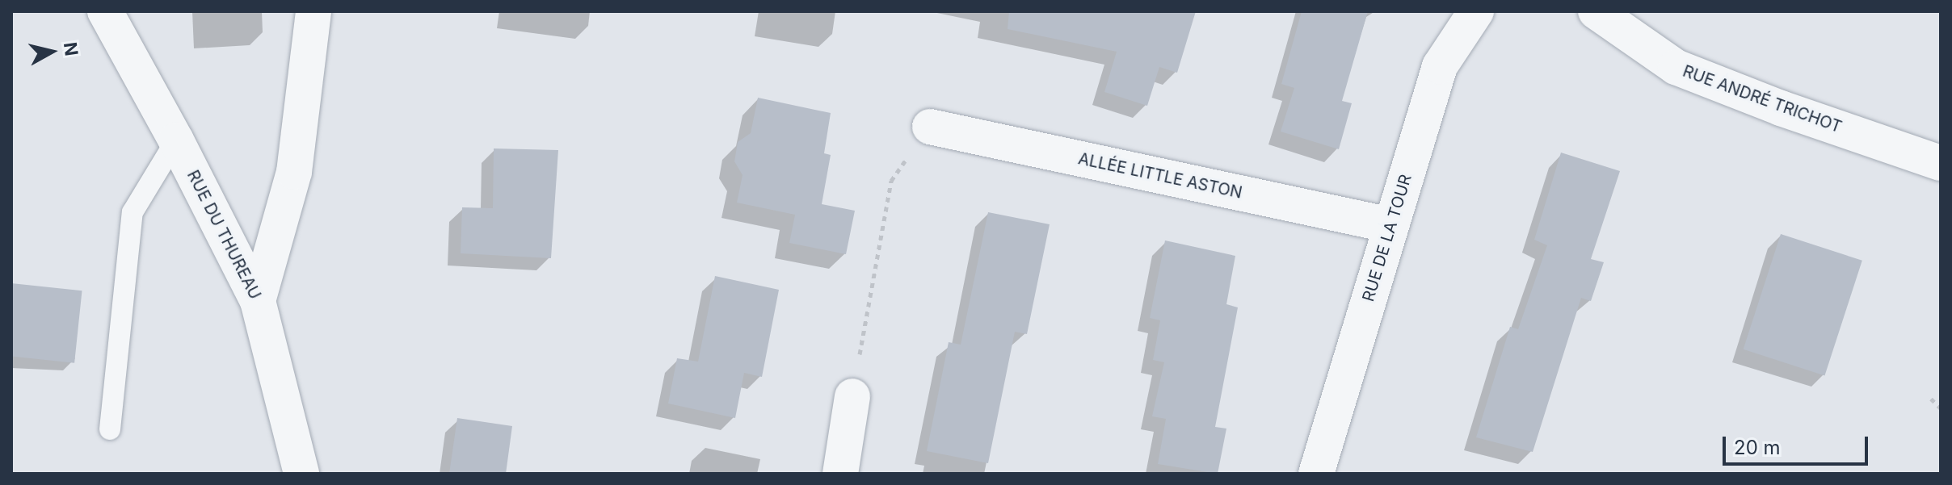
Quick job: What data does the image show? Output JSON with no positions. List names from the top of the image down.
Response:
{
  "streets": {
    "street": [
      "RUE ANDRÉ TRICHOT",
      "ALLÉE LITTLE ASTON",
      "RUE DU THUREAU",
      "RUE DE LA TOUR"
    ]
  },
  "crossings": [
    ["ALLÉE LITTLE ASTON", "RUE DE LA TOUR"]
  ],
  "scale_bar": "20 m",
  "north": "right"
}
